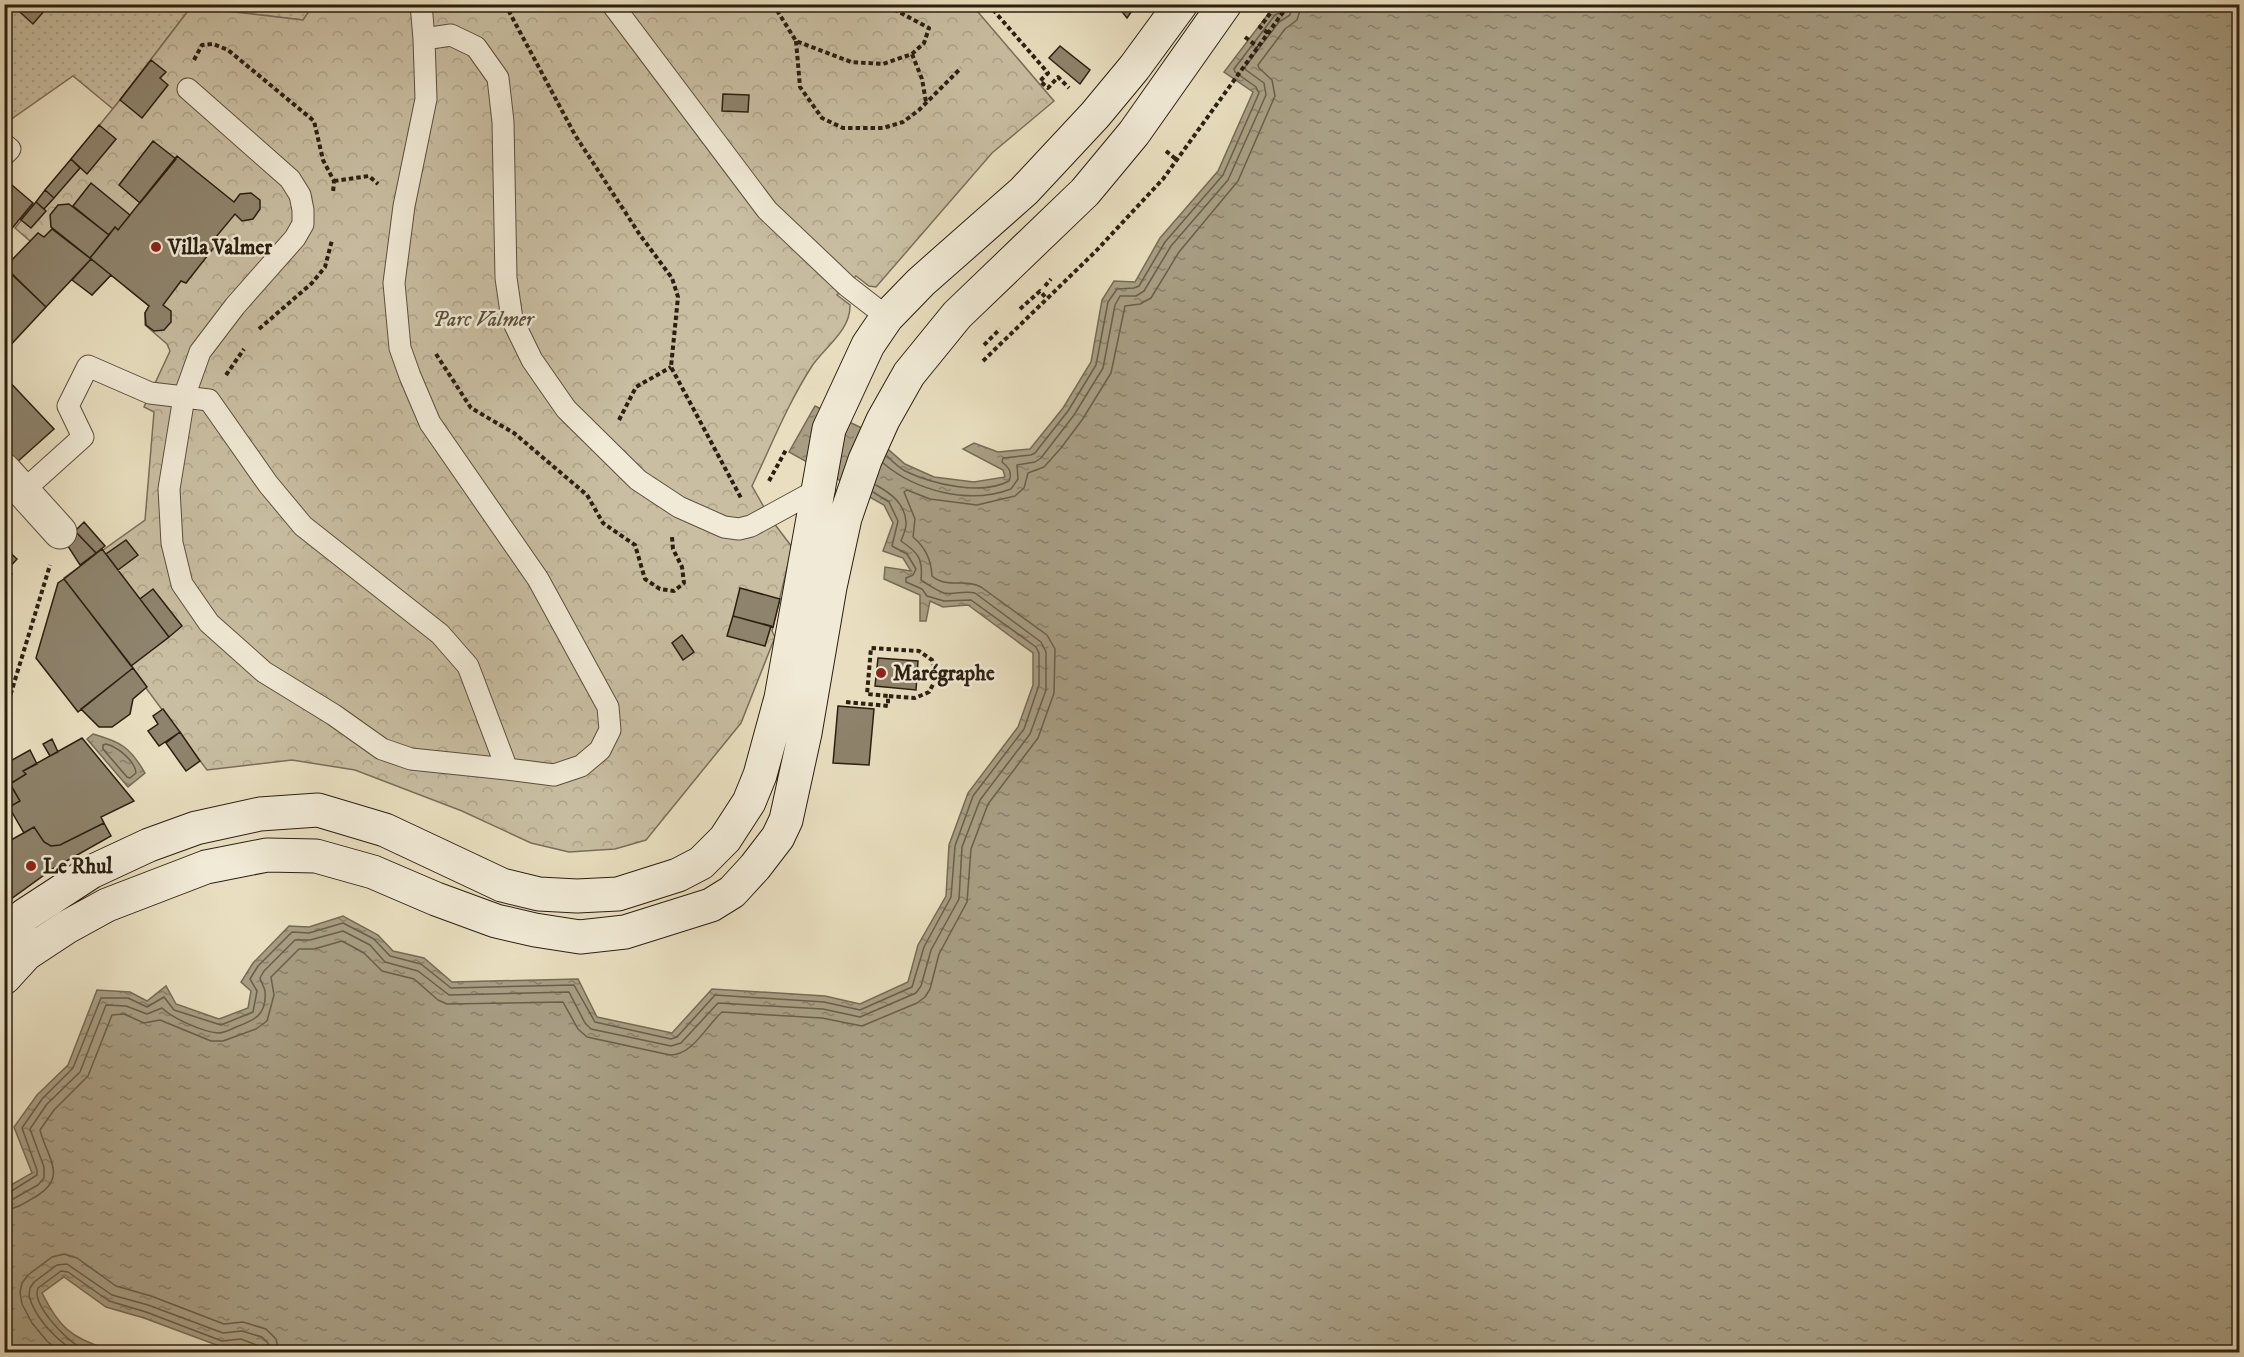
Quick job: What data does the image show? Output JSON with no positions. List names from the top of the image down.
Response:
{
  "parks": ["Parc Valmer"],
  "places": ["Villa Valmer", "Marégraphe", "Le Rhul"]
}
